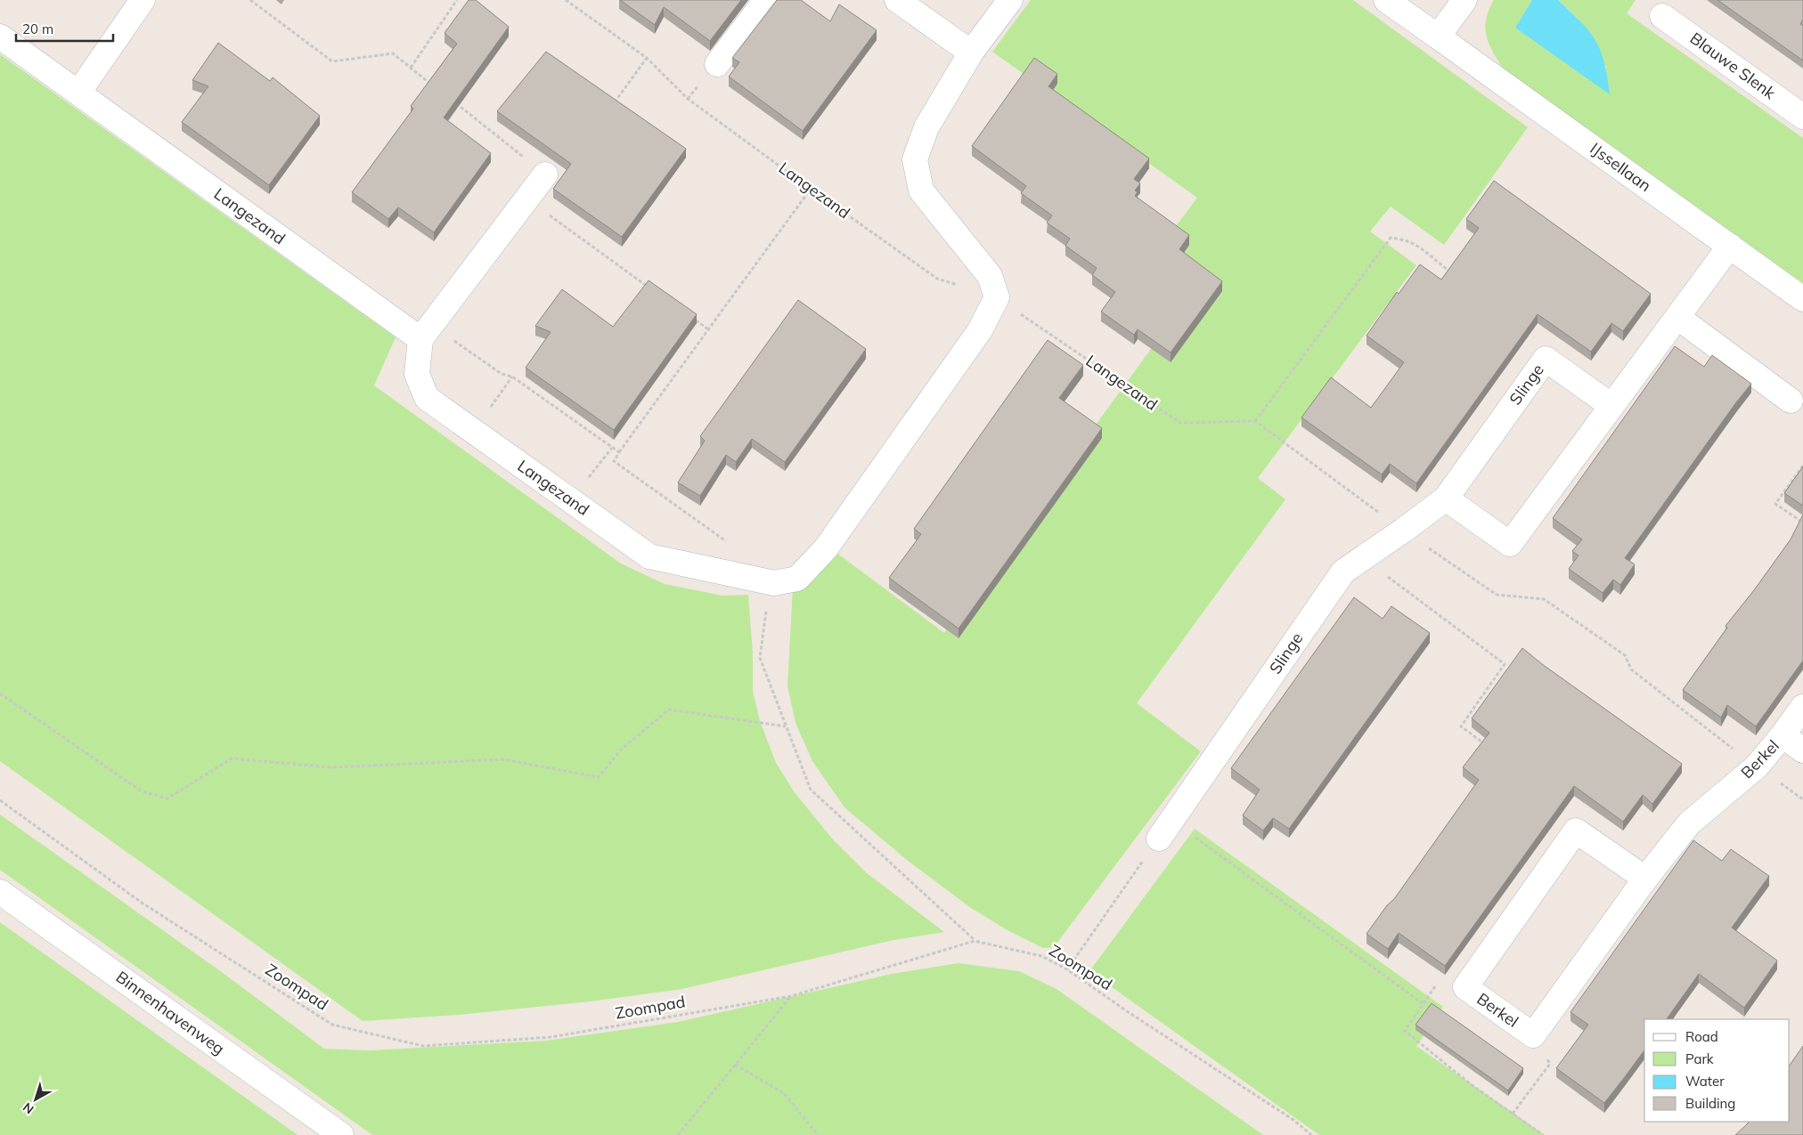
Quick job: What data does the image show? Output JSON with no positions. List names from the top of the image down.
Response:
{
  "streets": {
    "street": [
      "Blauwe Slenk",
      "IJssellaan",
      "Langezand",
      "Slinge",
      "Berkel",
      "Binnenhavenweg"
    ],
    "path": ["Zoompad"]
  },
  "legend": [
    "Road",
    "Park",
    "Water",
    "Building"
  ],
  "scale_bar": "20 m",
  "north": "bottom left"
}
